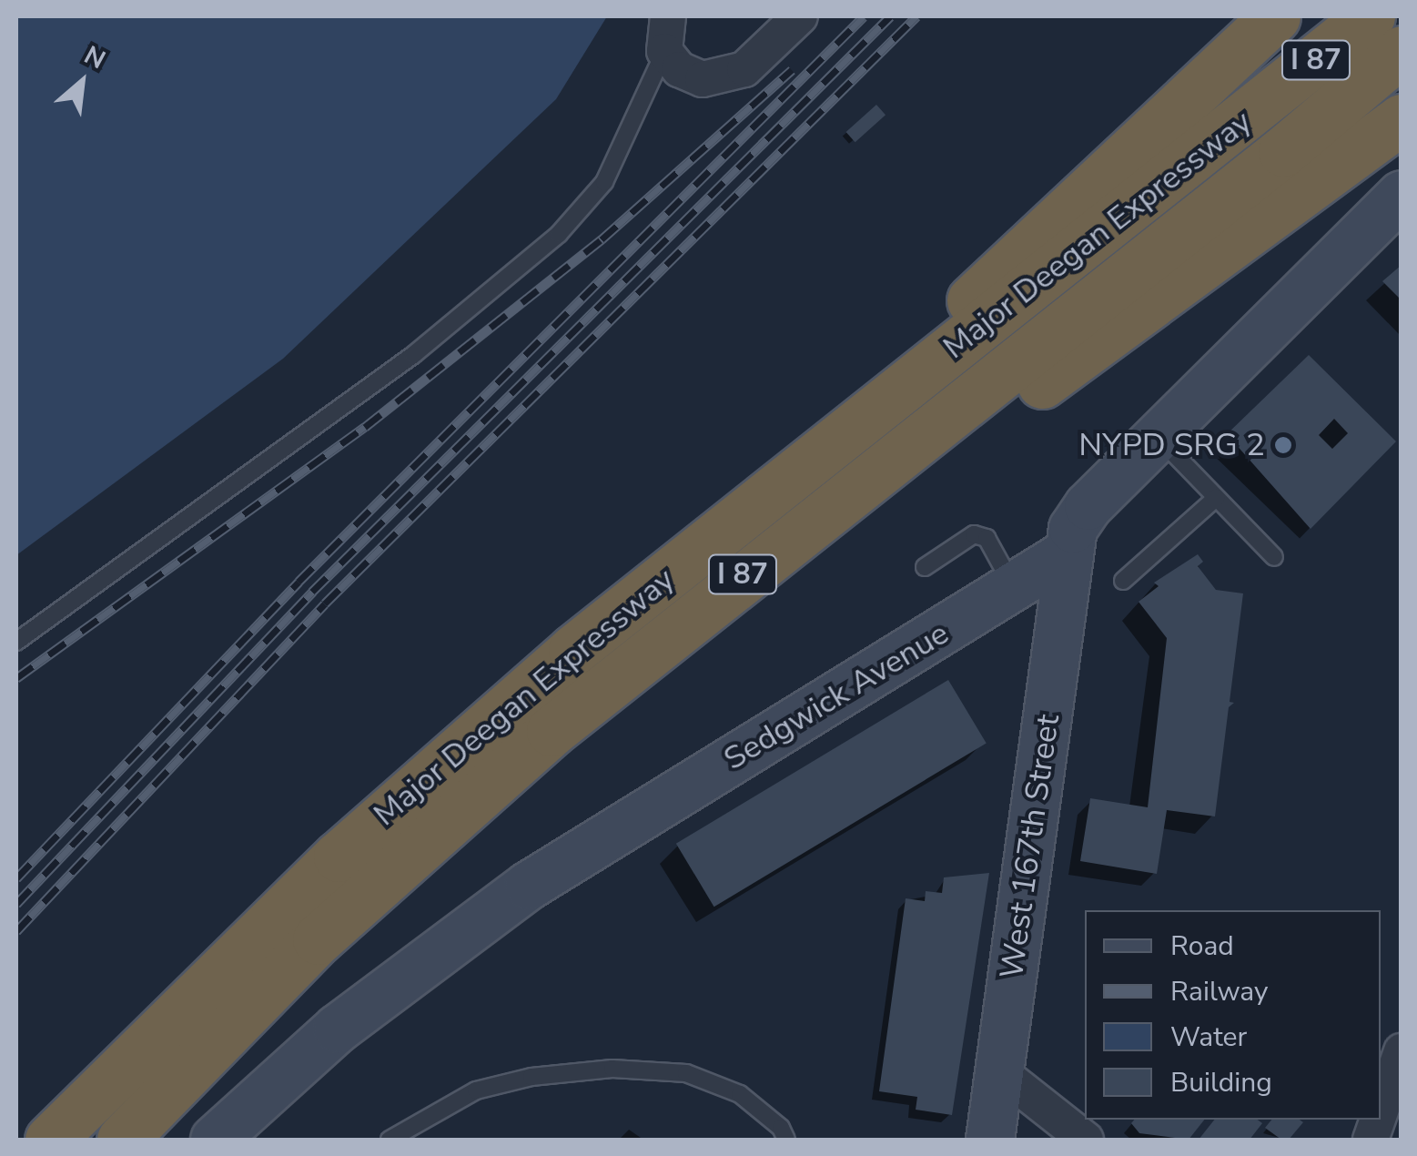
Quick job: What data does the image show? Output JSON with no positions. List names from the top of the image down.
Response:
{
  "streets": {
    "highway": ["I 87", "Major Deegan Expressway"],
    "main road": ["Sedgwick Avenue", "West 167th Street"]
  },
  "crossings": [
    ["Sedgwick Avenue", "West 167th Street"]
  ],
  "places": ["NYPD SRG 2"],
  "legend": [
    "Road",
    "Railway",
    "Water",
    "Building"
  ],
  "north": "top right"
}
